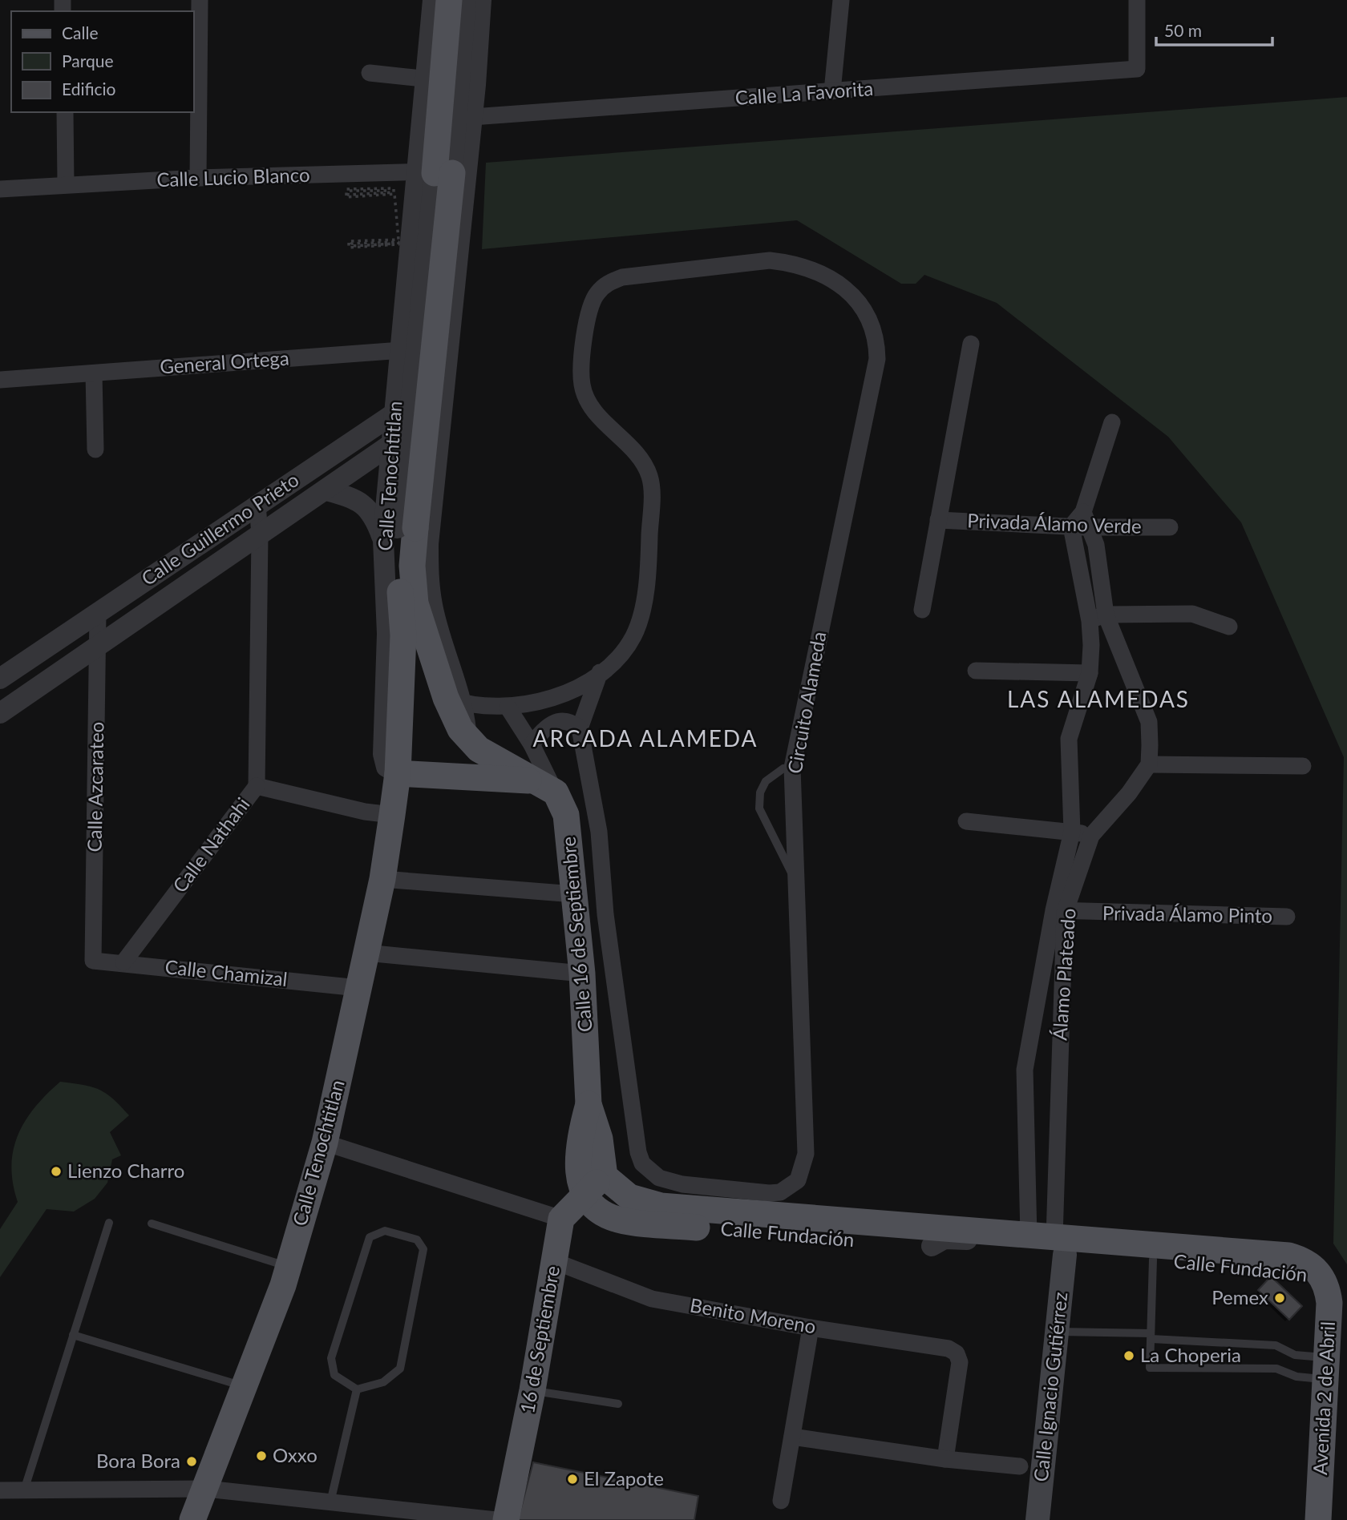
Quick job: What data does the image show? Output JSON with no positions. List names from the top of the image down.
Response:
{
  "streets": {
    "main road": [
      "Calle Tenochtitlan",
      "Calle 16 de Septiembre",
      "Calle Fundación",
      "16 de Septiembre",
      "Calle Ignacio Gutiérrez",
      "Avenida 2 de Abril"
    ],
    "street": [
      "Calle La Favorita",
      "Calle Lucio Blanco",
      "General Ortega",
      "Privada Álamo Verde",
      "Calle Guillermo Prieto",
      "Circuito Alameda",
      "Calle Azcarateo",
      "Calle Nathahi",
      "Privada Álamo Pinto",
      "Calle Chamizal",
      "Álamo Plateado",
      "Benito Moreno"
    ]
  },
  "crossings": [
    ["Calle Lucio Blanco", "Calle Tenochtitlan"],
    ["General Ortega", "Calle Tenochtitlan"],
    ["Calle Tenochtitlan", "Calle Guillermo Prieto"],
    ["Calle Tenochtitlan", "Calle Nathahi"],
    ["Calle Tenochtitlan", "Calle Chamizal"],
    ["Calle Guillermo Prieto", "Calle Azcarateo"],
    ["Calle Azcarateo", "Calle Chamizal"],
    ["Calle Nathahi", "Calle Chamizal"],
    ["Privada Álamo Pinto", "Álamo Plateado"],
    ["Álamo Plateado", "Calle Fundación"],
    ["Álamo Plateado", "Calle Ignacio Gutiérrez"],
    ["Calle Fundación", "Calle Ignacio Gutiérrez"],
    ["Calle Fundación", "Avenida 2 de Abril"],
    ["Benito Moreno", "16 de Septiembre"]
  ],
  "districts": ["LAS ALAMEDAS", "ARCADA ALAMEDA"],
  "places": [
    "Lienzo Charro",
    "Pemex",
    "La Choperia",
    "Oxxo",
    "Bora Bora",
    "El Zapote"
  ],
  "legend": ["Calle", "Parque", "Edificio"],
  "scale_bar": "50 m"
}
